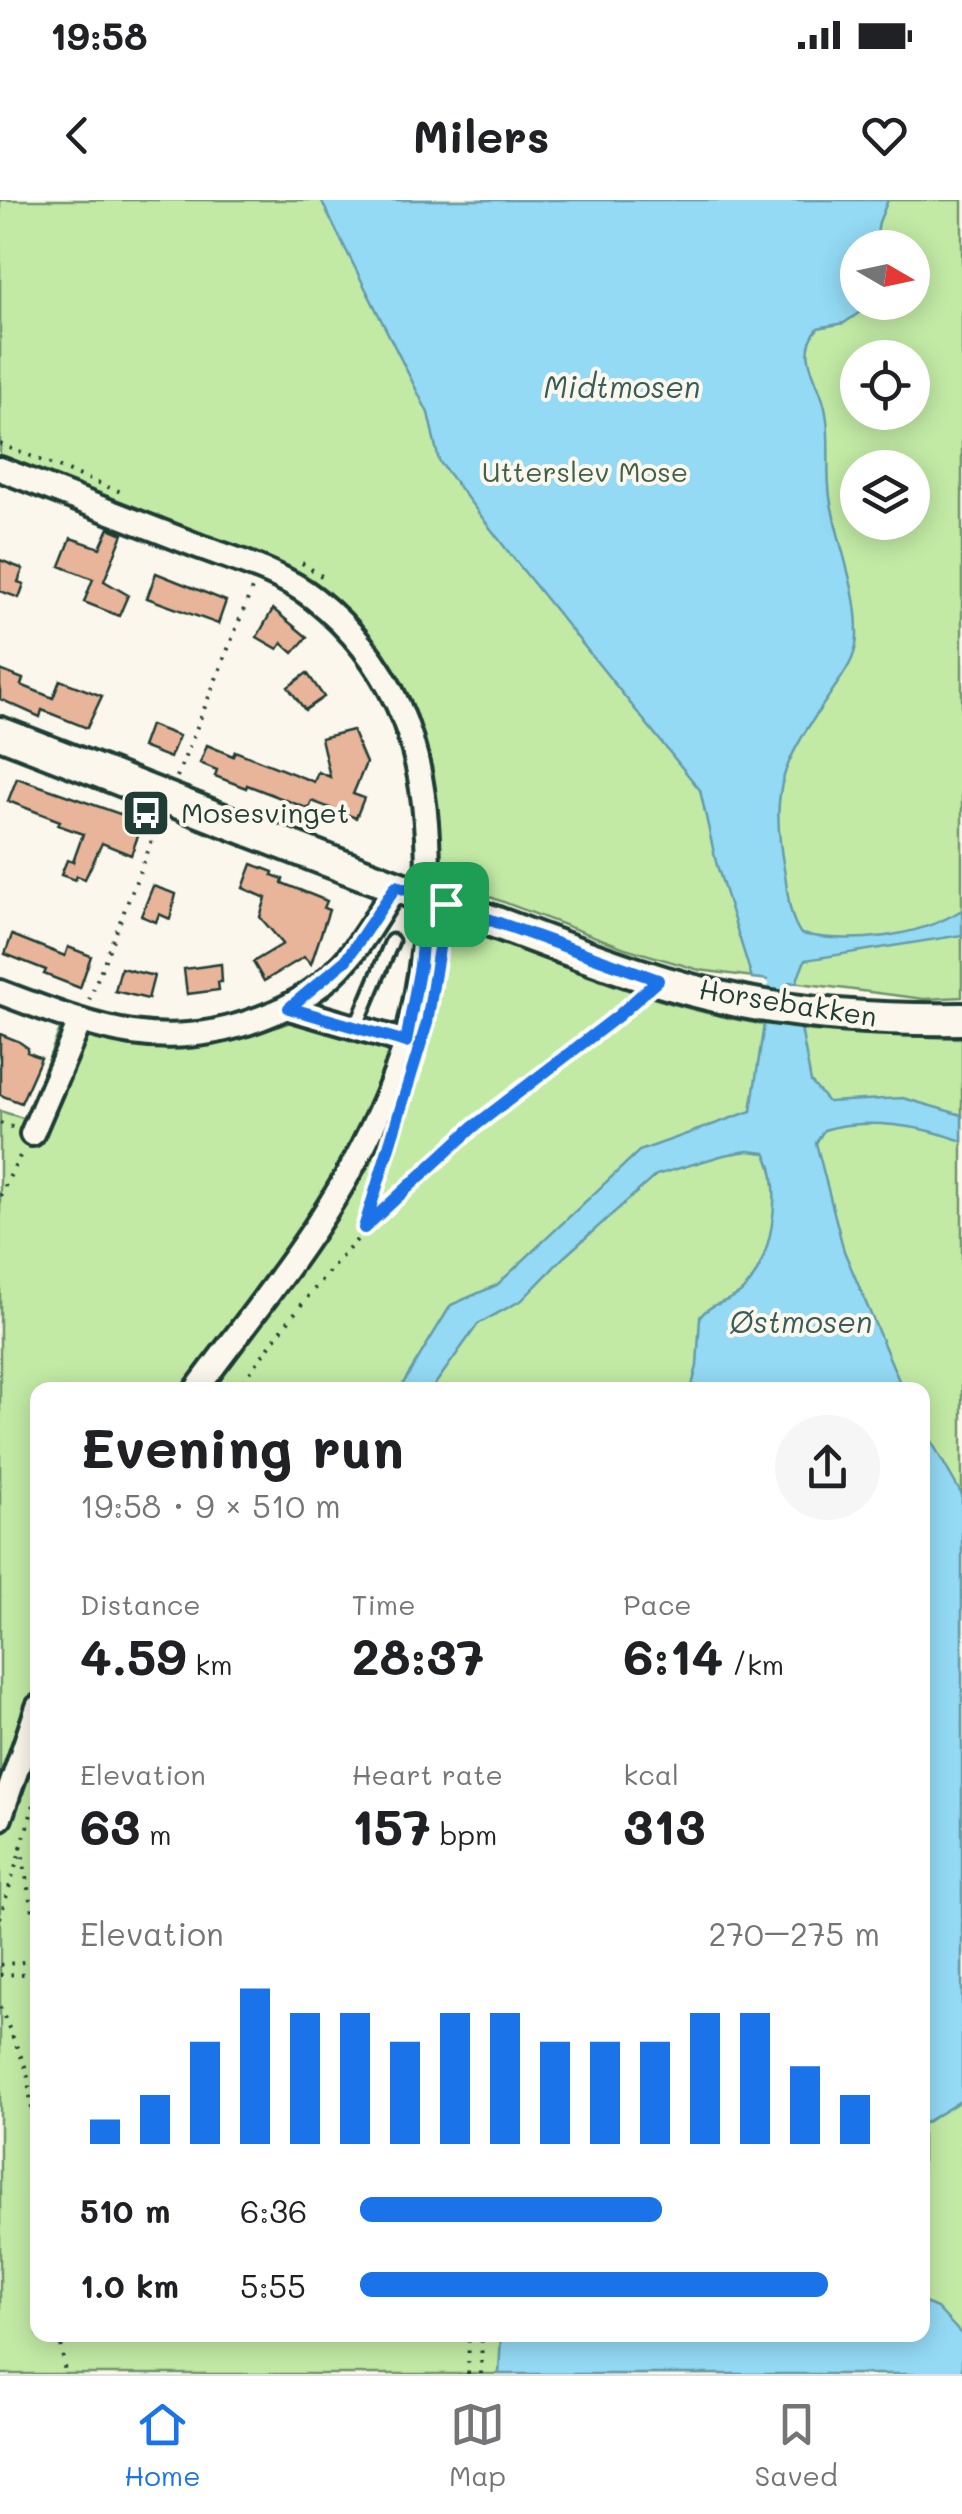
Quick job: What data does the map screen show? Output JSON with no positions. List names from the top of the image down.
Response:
{
  "streets": {
    "street": ["Horsebakken"]
  },
  "water": ["Midtmosen", "Østmosen"],
  "parks": ["Utterslev Mose"],
  "places": {
    "bus stop": ["Mosesvinget"]
  },
  "north": "right",
  "page": {
    "status": "19:58",
    "header": "Milers",
    "heading": ["Evening run", "19:58 · 9 × 510 m"],
    "stats": [
      ["Distance", "4.59 km"],
      ["Time", "28:37"],
      ["Pace", "6:14 /km"],
      ["Elevation", "63 m"],
      ["Heart rate", "157 bpm"],
      ["kcal", "313"]
    ],
    "chart": ["Elevation", "270–275 m"],
    "list": [
      {
        "name": "510 m",
        "note": "6:36"
      },
      {
        "name": "1.0 km",
        "note": "5:55"
      }
    ],
    "tabs": ["Home", "Map", "Saved"]
  }
}
